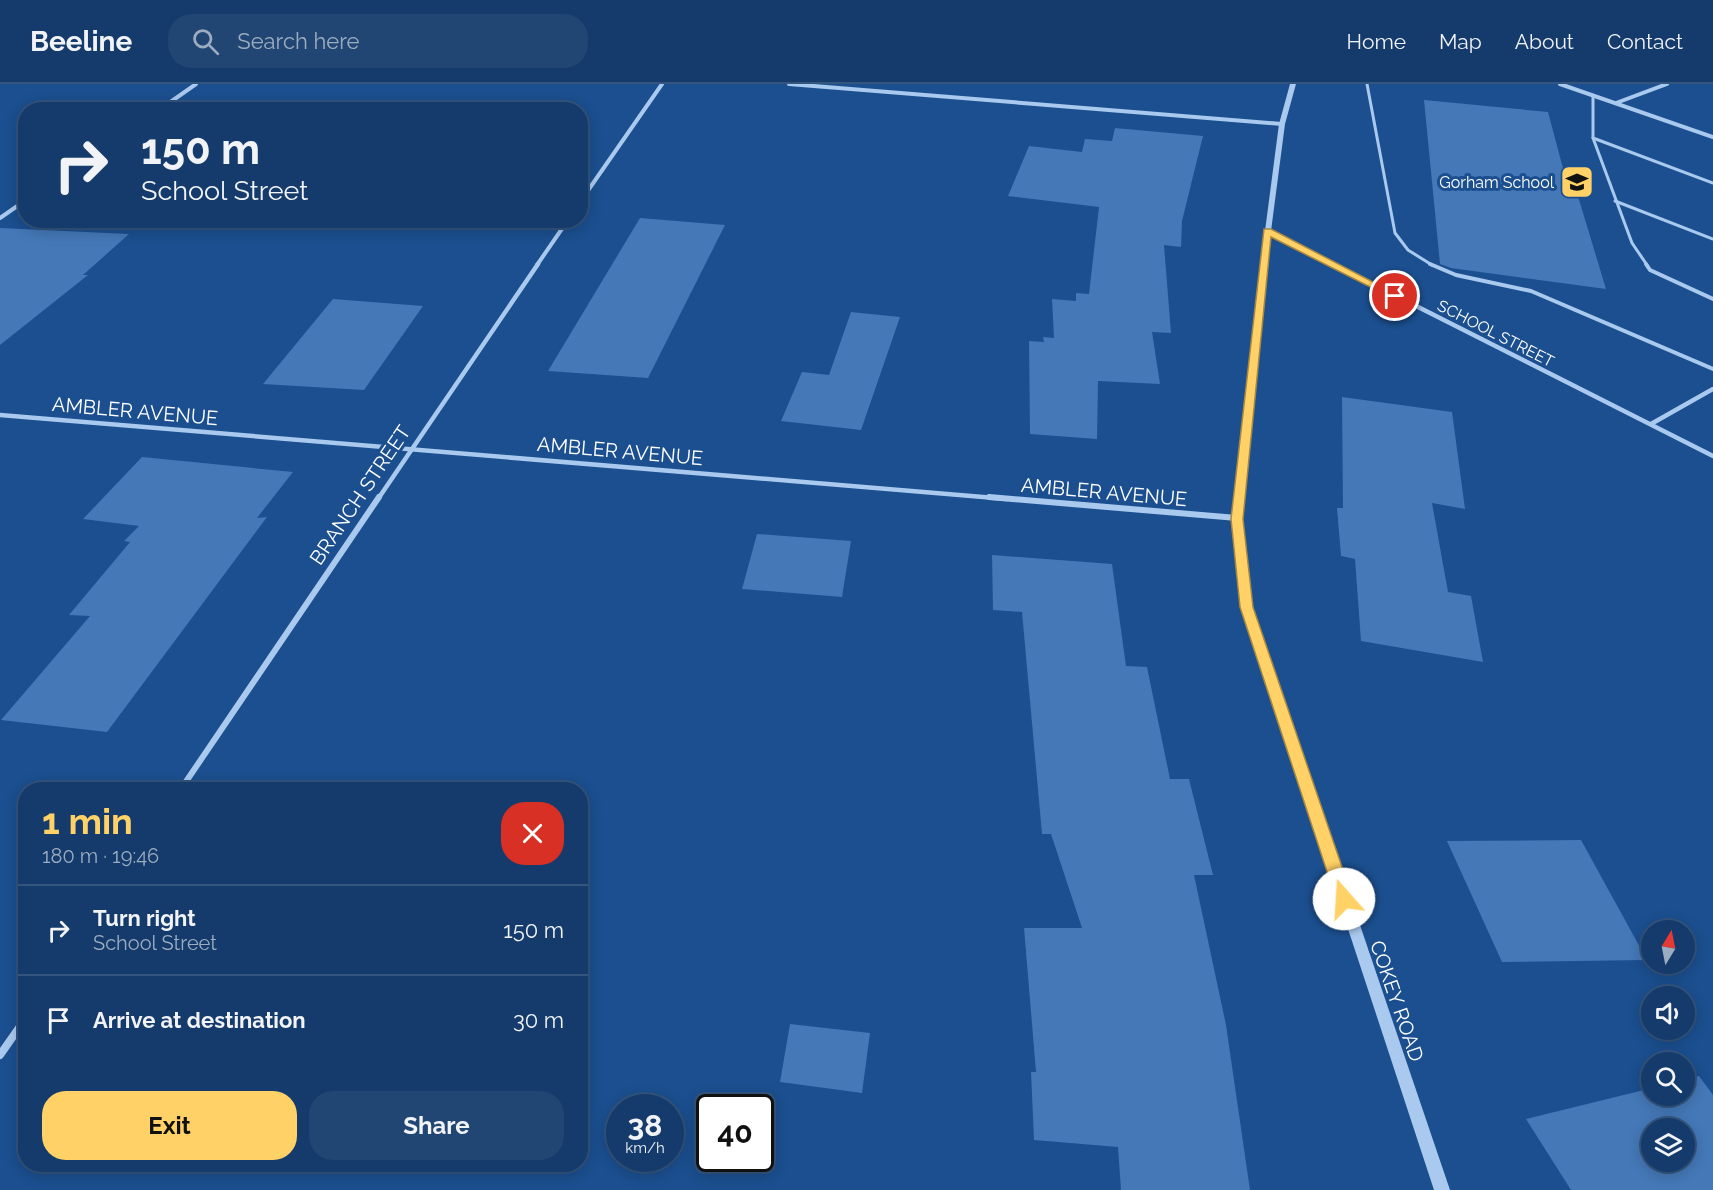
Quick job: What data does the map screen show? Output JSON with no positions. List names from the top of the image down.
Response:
{
  "streets": {
    "street": [
      "SCHOOL STREET",
      "AMBLER AVENUE",
      "BRANCH STREET",
      "COKEY ROAD"
    ]
  },
  "crossings": [
    ["SCHOOL STREET", "COKEY ROAD"],
    ["AMBLER AVENUE", "BRANCH STREET"],
    ["AMBLER AVENUE", "COKEY ROAD"]
  ],
  "places": {
    "school or university": ["Gorham School"]
  },
  "north": "top",
  "page": {
    "header": "Beeline",
    "search": "Search here",
    "nav": [
      "Home",
      "Map",
      "About",
      "Contact"
    ],
    "turn": ["150 m", "School Street"],
    "heading": ["1 min", "180 m · 19:46"],
    "list": [
      {
        "name": "Turn right",
        "note": "School Street",
        "value": "150 m"
      },
      {
        "name": "Arrive at destination",
        "value": "30 m"
      }
    ],
    "buttons": ["Exit", "Share"],
    "speed": "38 km/h",
    "limit": "40"
  }
}
